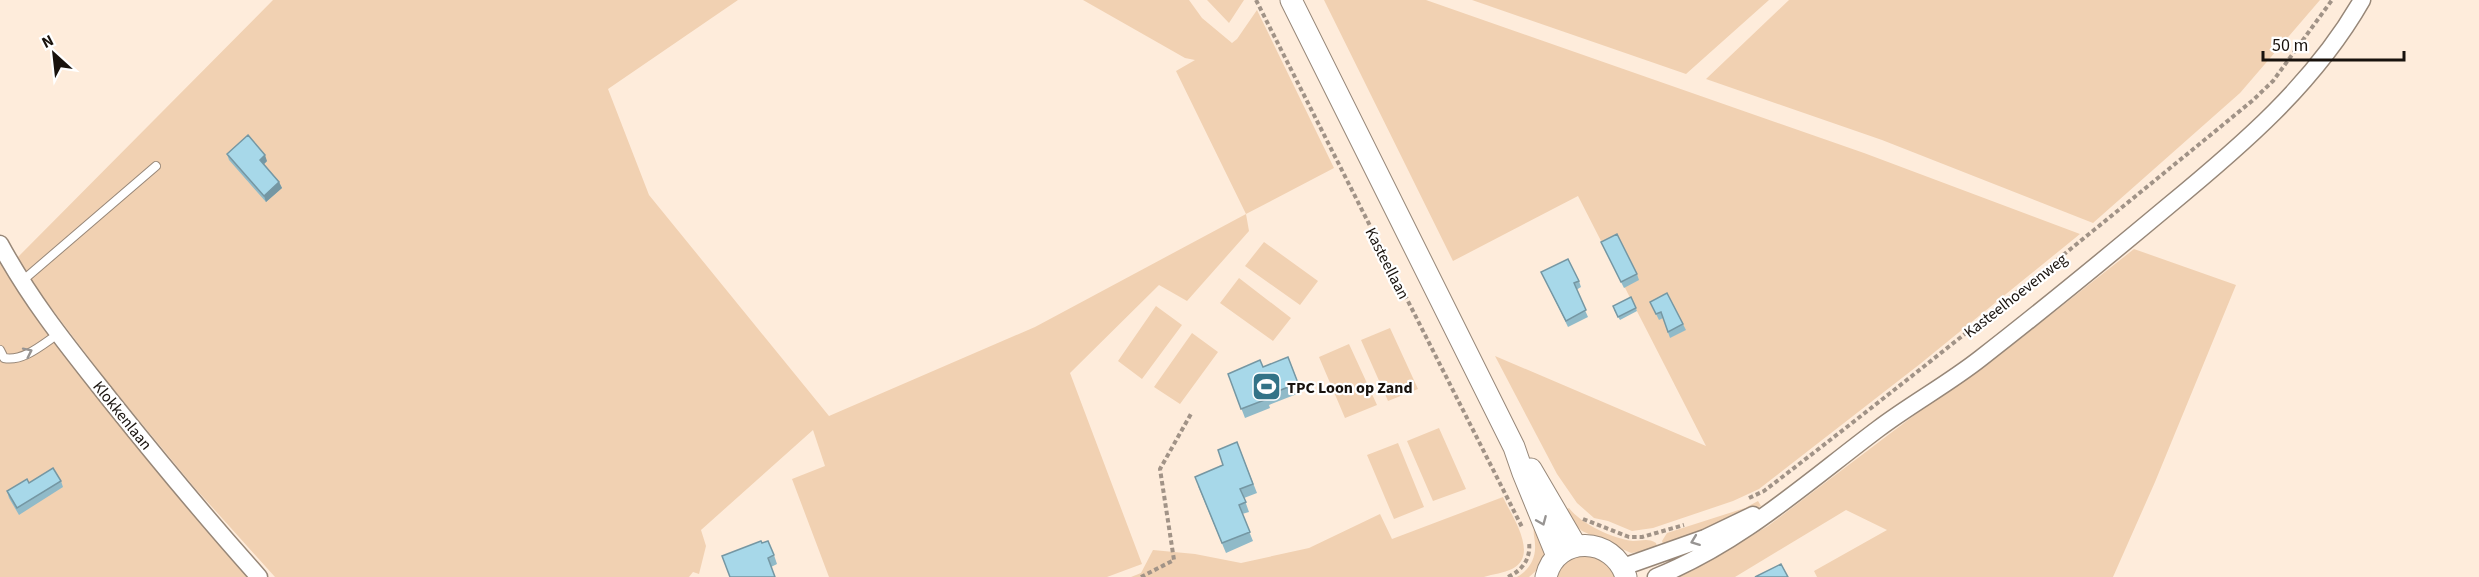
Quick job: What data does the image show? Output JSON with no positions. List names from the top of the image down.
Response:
{
  "streets": {
    "street": ["Kasteellaan", "Kasteelhoevenweg", "Klokkenlaan"]
  },
  "places": {
    "sports": ["TPC Loon op Zand"]
  },
  "scale_bar": "50 m",
  "north": "top left"
}
